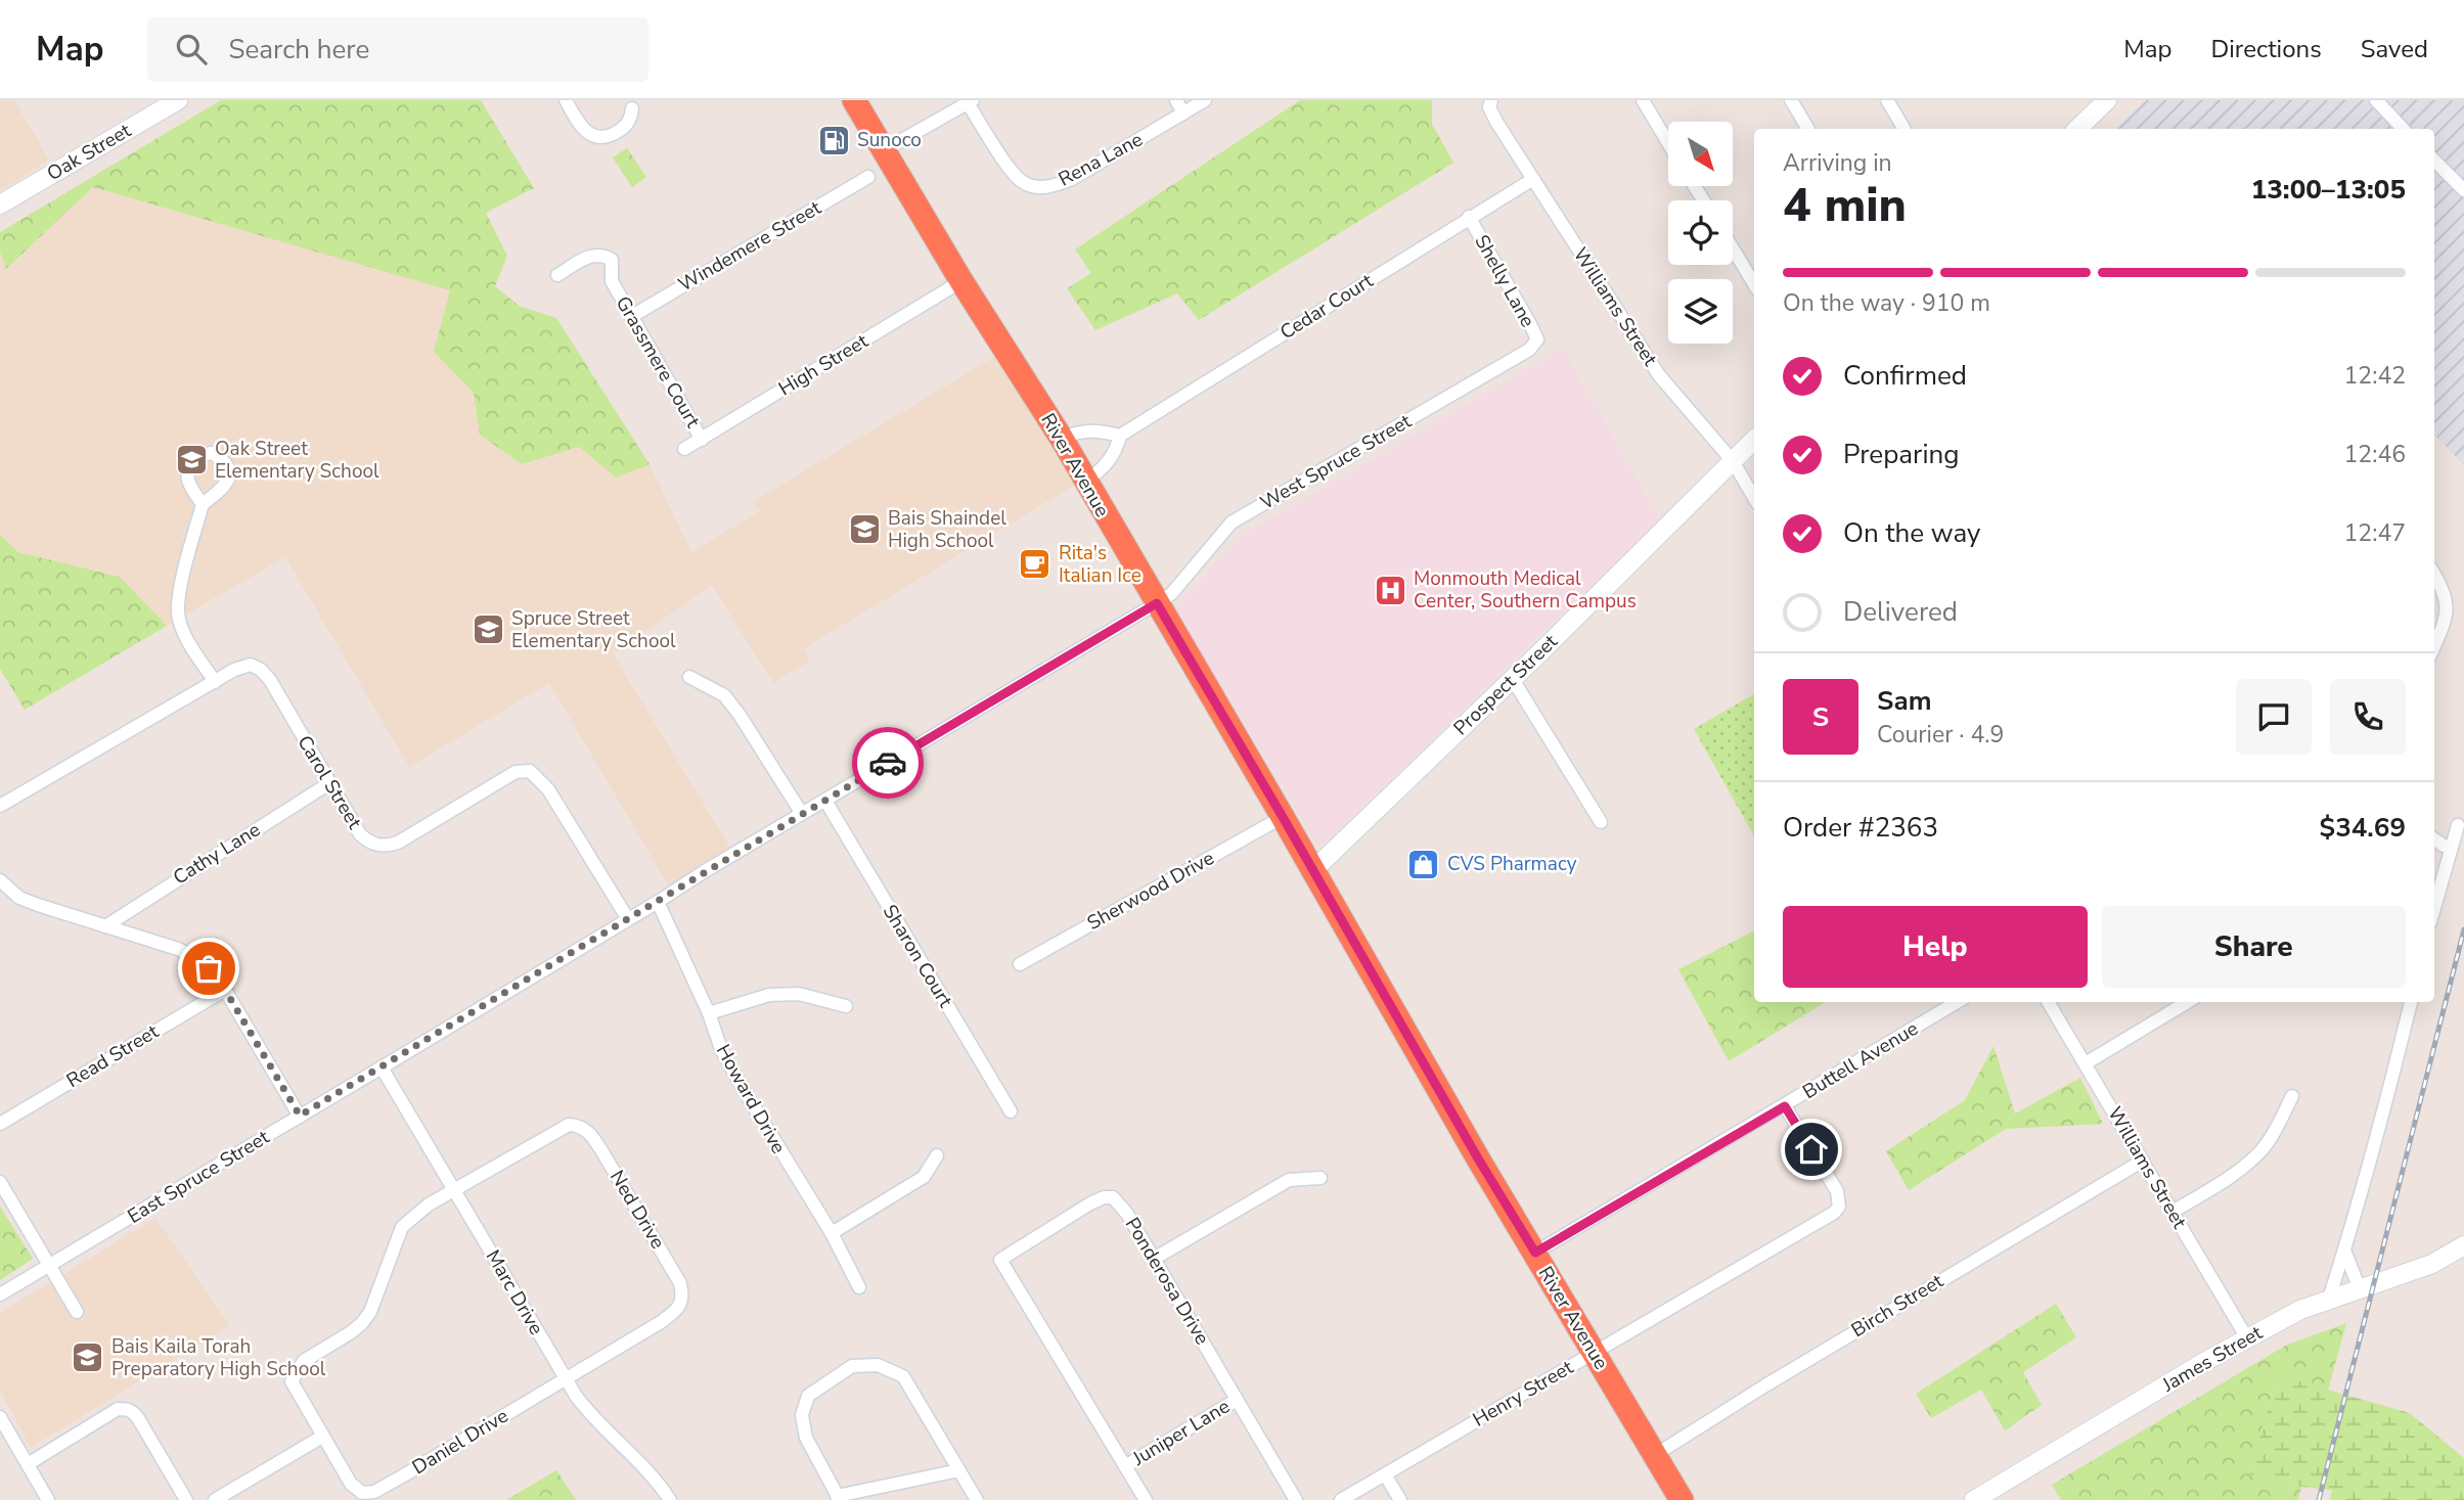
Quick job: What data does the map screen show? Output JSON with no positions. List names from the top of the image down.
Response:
{
  "streets": {
    "highway": ["River Avenue"],
    "street": [
      "Oak Street",
      "Rena Lane",
      "Windemere Street",
      "Shelly Lane",
      "Cedar Court",
      "Williams Street",
      "Grassmere Court",
      "High Street",
      "West Spruce Street",
      "Prospect Street",
      "Carol Street",
      "Cathy Lane",
      "Sherwood Drive",
      "Sharon Court",
      "Read Street",
      "Buttell Avenue",
      "Howard Drive",
      "East Spruce Street",
      "Ned Drive",
      "Ponderosa Drive",
      "Marc Drive",
      "Birch Street",
      "James Street",
      "Henry Street",
      "Juniper Lane",
      "Daniel Drive"
    ]
  },
  "crossings": [
    ["Windemere Street", "Grassmere Court"],
    ["Shelly Lane", "Cedar Court"],
    ["Shelly Lane", "West Spruce Street"],
    ["Cedar Court", "Williams Street"],
    ["Williams Street", "Prospect Street"],
    ["Williams Street", "Birch Street"],
    ["Williams Street", "James Street"],
    ["Grassmere Court", "High Street"],
    ["High Street", "River Avenue"],
    ["West Spruce Street", "River Avenue"],
    ["West Spruce Street", "East Spruce Street"],
    ["River Avenue", "Prospect Street"],
    ["River Avenue", "Sherwood Drive"],
    ["River Avenue", "Buttell Avenue"],
    ["River Avenue", "East Spruce Street"],
    ["River Avenue", "Birch Street"],
    ["River Avenue", "Henry Street"],
    ["Carol Street", "Cathy Lane"],
    ["Carol Street", "East Spruce Street"],
    ["Sharon Court", "East Spruce Street"],
    ["Buttell Avenue", "Henry Street"],
    ["Howard Drive", "East Spruce Street"],
    ["East Spruce Street", "Marc Drive"],
    ["Ned Drive", "Marc Drive"],
    ["Ned Drive", "Daniel Drive"],
    ["Ponderosa Drive", "Juniper Lane"],
    ["Marc Drive", "Daniel Drive"]
  ],
  "places": {
    "fuel station": ["Sunoco"],
    "school or university": [
      "Oak Street Elementary School",
      "Bais Shaindel High School",
      "Spruce Street Elementary School",
      "Bais Kaila Torah Preparatory High School"
    ],
    "cafe": ["Rita's Italian Ice"],
    "hospital": ["Monmouth Medical Center, Southern Campus"],
    "shop": ["CVS Pharmacy"]
  },
  "north": "bottom right",
  "page": {
    "header": "Map",
    "search": "Search here",
    "nav": ["Map", "Directions", "Saved"],
    "heading": ["4 min", "Arriving in", "13:00–13:05"],
    "panel": [
      "Sam",
      "Courier · 4.9",
      "Order #2363",
      "$34.69"
    ],
    "bar": "On the way · 910 m",
    "list": [
      ["Confirmed", "12:42"],
      ["Preparing", "12:46"],
      ["On the way", "12:47"],
      "Delivered"
    ],
    "round": "S",
    "buttons": ["Help", "Share"]
  }
}
